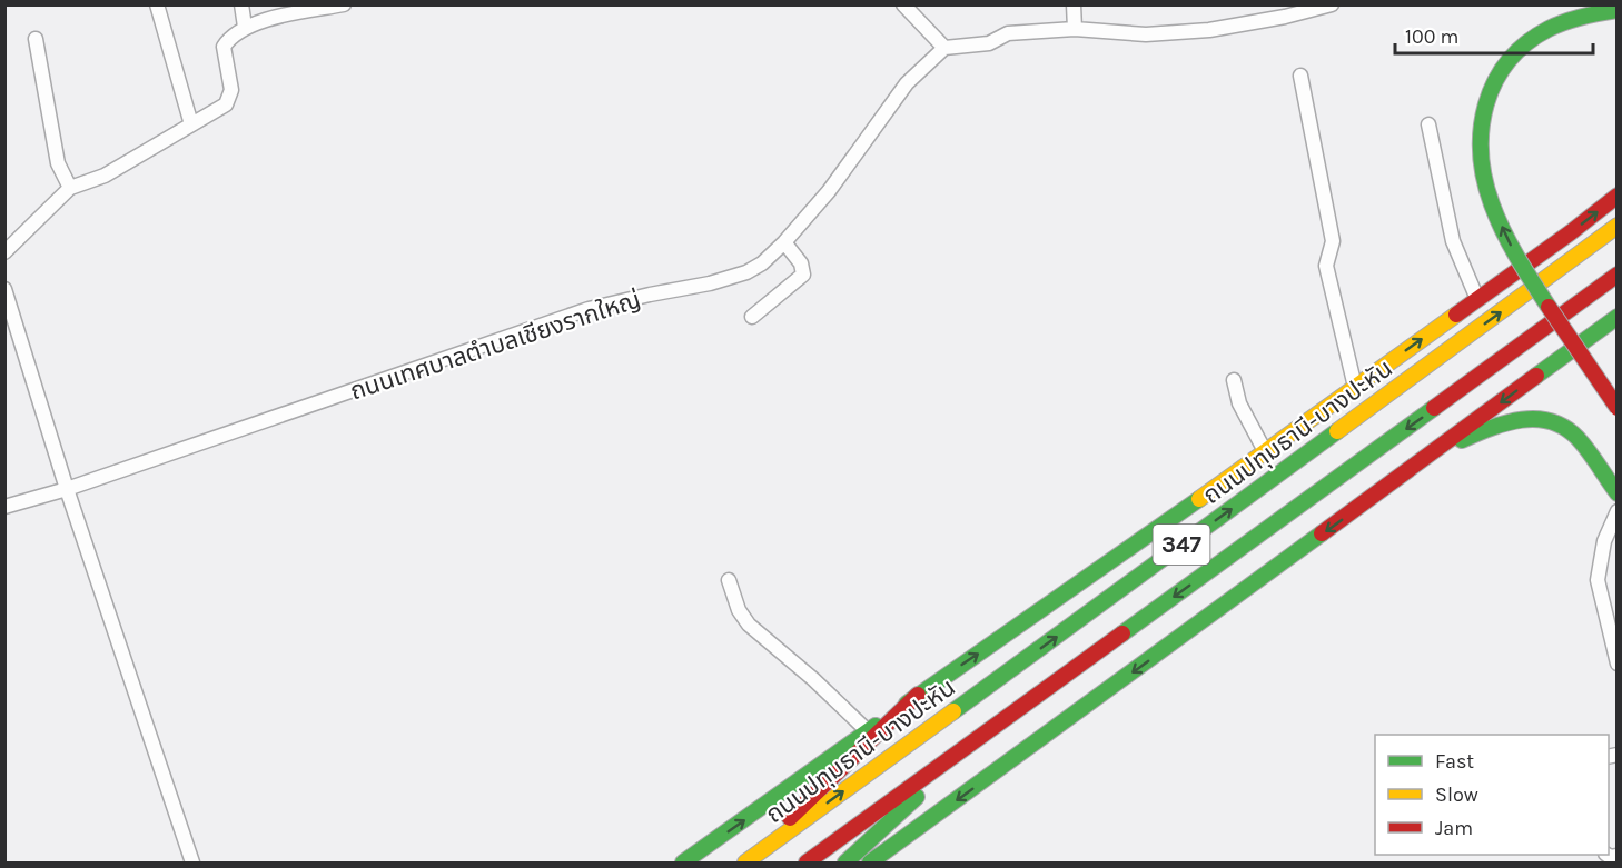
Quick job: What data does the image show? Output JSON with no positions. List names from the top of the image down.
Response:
{
  "streets": {
    "main road": ["ถนนปทุมธานี-บางปะหัน", "347"],
    "street": ["ถนนเทศบาลตำบลเชียงรากใหญ่"]
  },
  "legend": ["Fast", "Slow", "Jam"],
  "scale_bar": "100 m"
}
